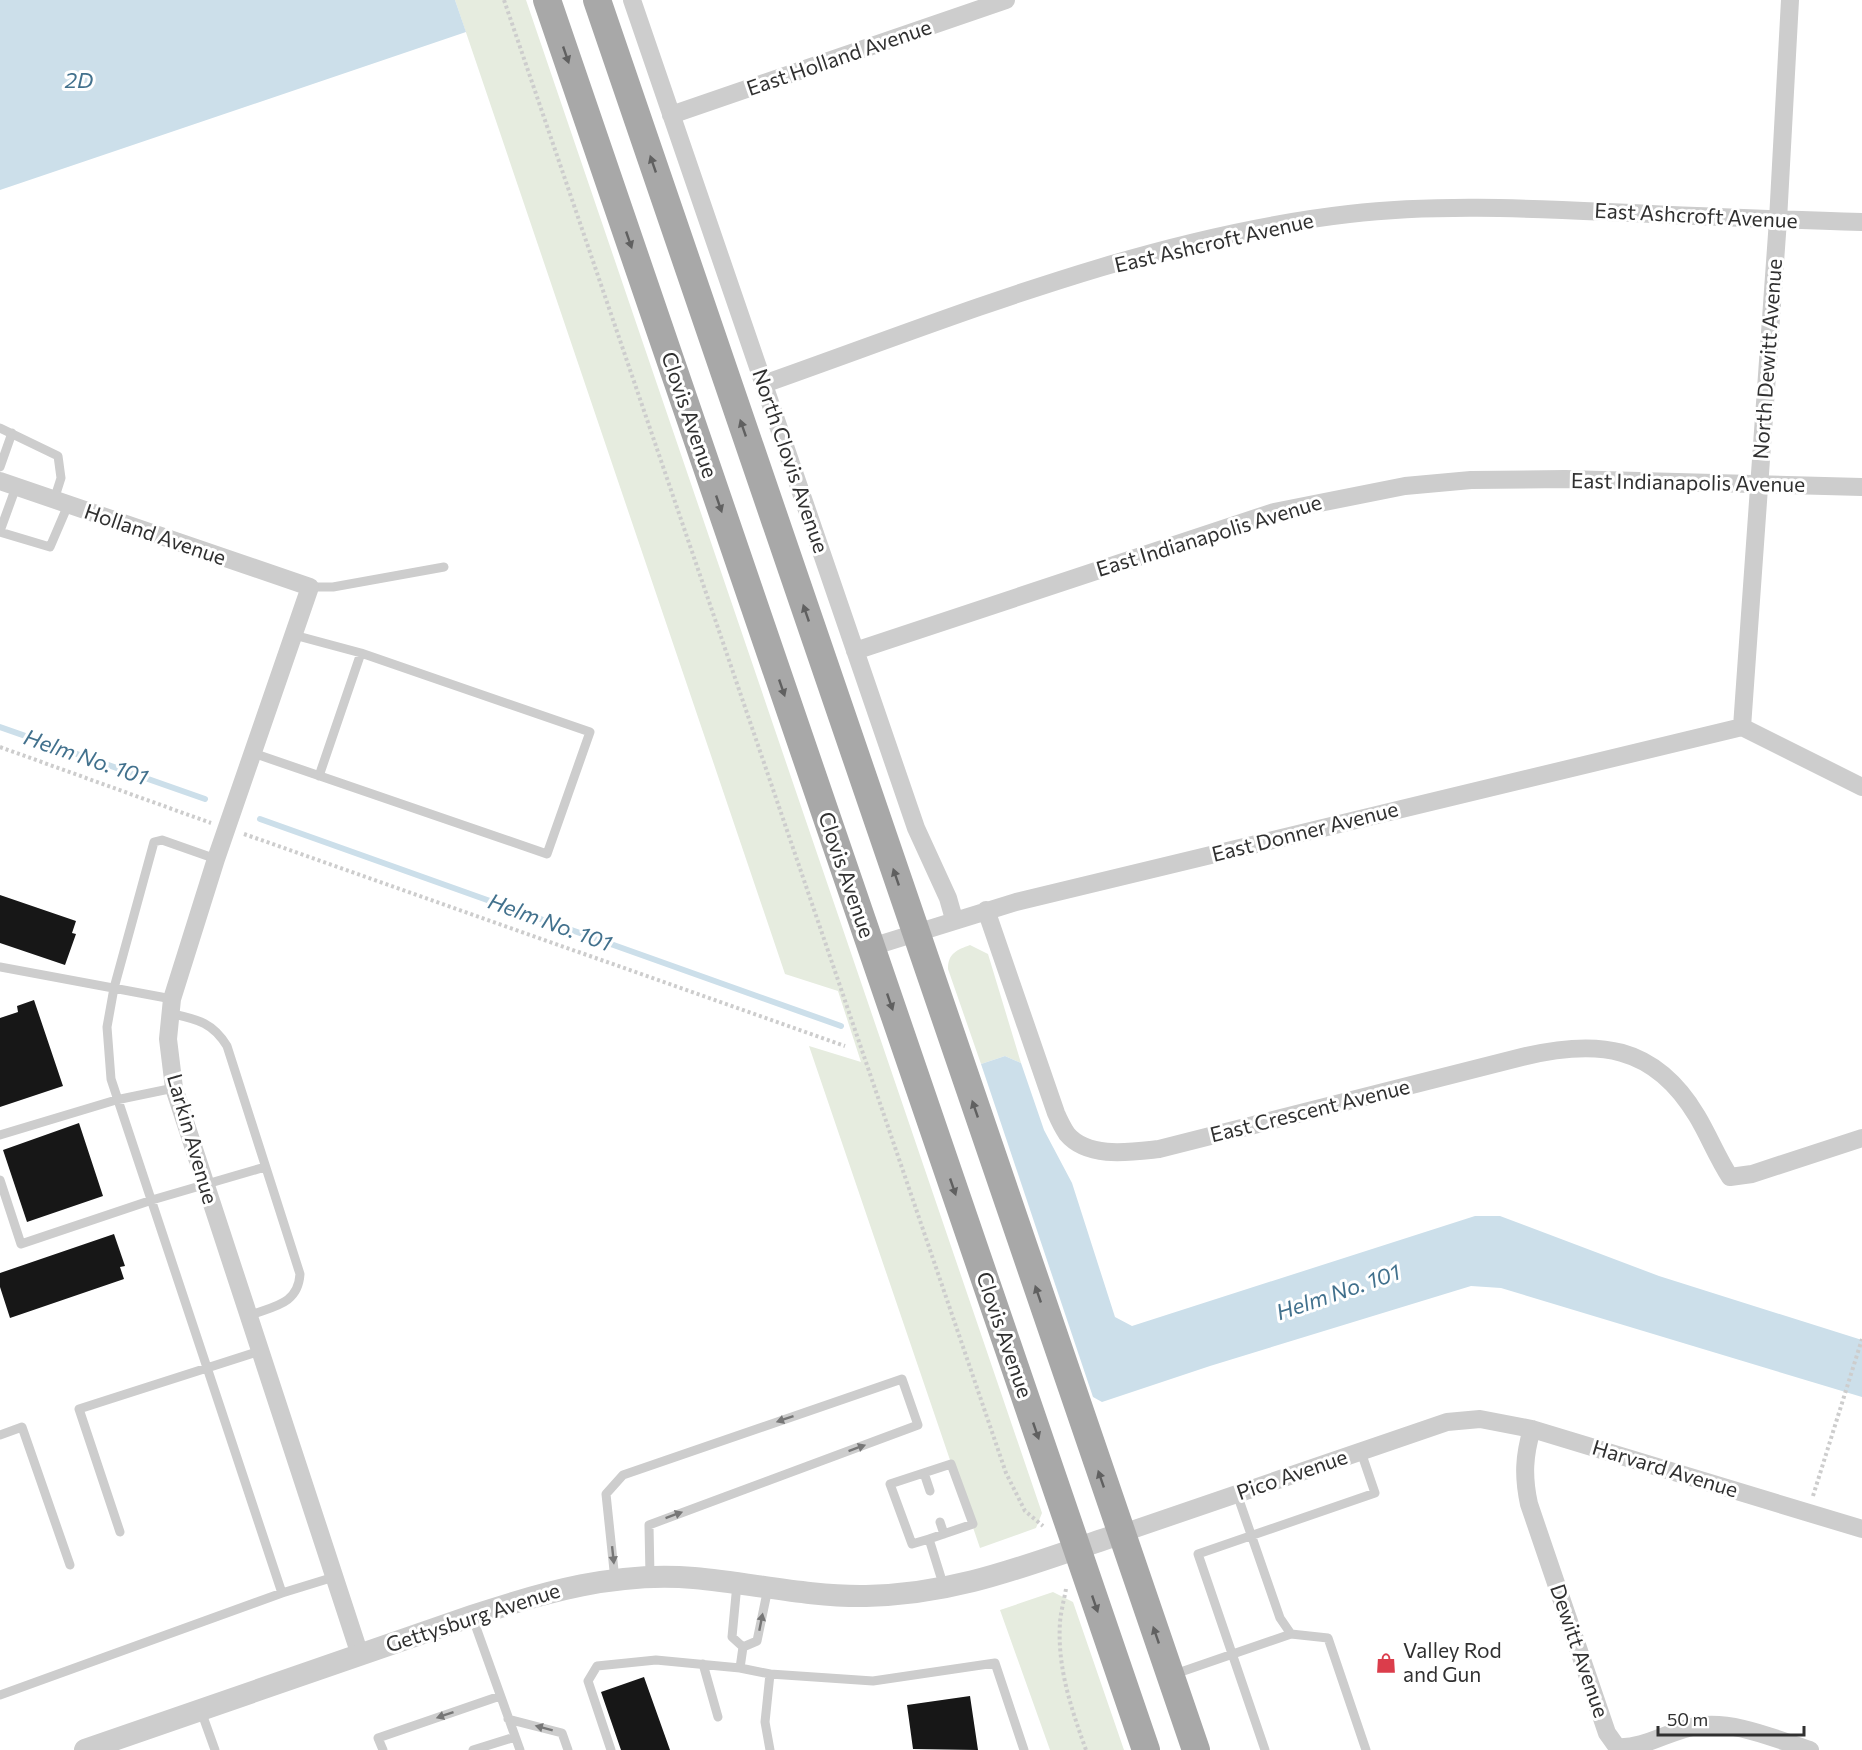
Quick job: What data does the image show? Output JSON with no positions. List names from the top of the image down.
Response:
{
  "streets": {
    "main road": ["Clovis Avenue"],
    "street": [
      "East Holland Avenue",
      "East Ashcroft Avenue",
      "North Dewitt Avenue",
      "North Clovis Avenue",
      "East Indianapolis Avenue",
      "Holland Avenue",
      "East Donner Avenue",
      "East Crescent Avenue",
      "Larkin Avenue",
      "Harvard Avenue",
      "Pico Avenue",
      "Gettysburg Avenue",
      "Dewitt Avenue"
    ]
  },
  "crossings": [
    ["East Holland Avenue", "North Clovis Avenue"],
    ["East Ashcroft Avenue", "North Dewitt Avenue"],
    ["East Ashcroft Avenue", "North Clovis Avenue"],
    ["North Dewitt Avenue", "East Indianapolis Avenue"],
    ["North Dewitt Avenue", "East Donner Avenue"],
    ["Clovis Avenue", "East Donner Avenue"],
    ["Clovis Avenue", "Gettysburg Avenue"],
    ["North Clovis Avenue", "East Indianapolis Avenue"],
    ["North Clovis Avenue", "East Donner Avenue"],
    ["Holland Avenue", "Larkin Avenue"],
    ["East Donner Avenue", "East Crescent Avenue"],
    ["Larkin Avenue", "Gettysburg Avenue"],
    ["Harvard Avenue", "Pico Avenue"],
    ["Harvard Avenue", "Dewitt Avenue"],
    ["Pico Avenue", "Gettysburg Avenue"]
  ],
  "water": ["2D", "Helm No. 101"],
  "places": {
    "shop": ["Valley Rod and Gun"]
  },
  "scale_bar": "50 m"
}
